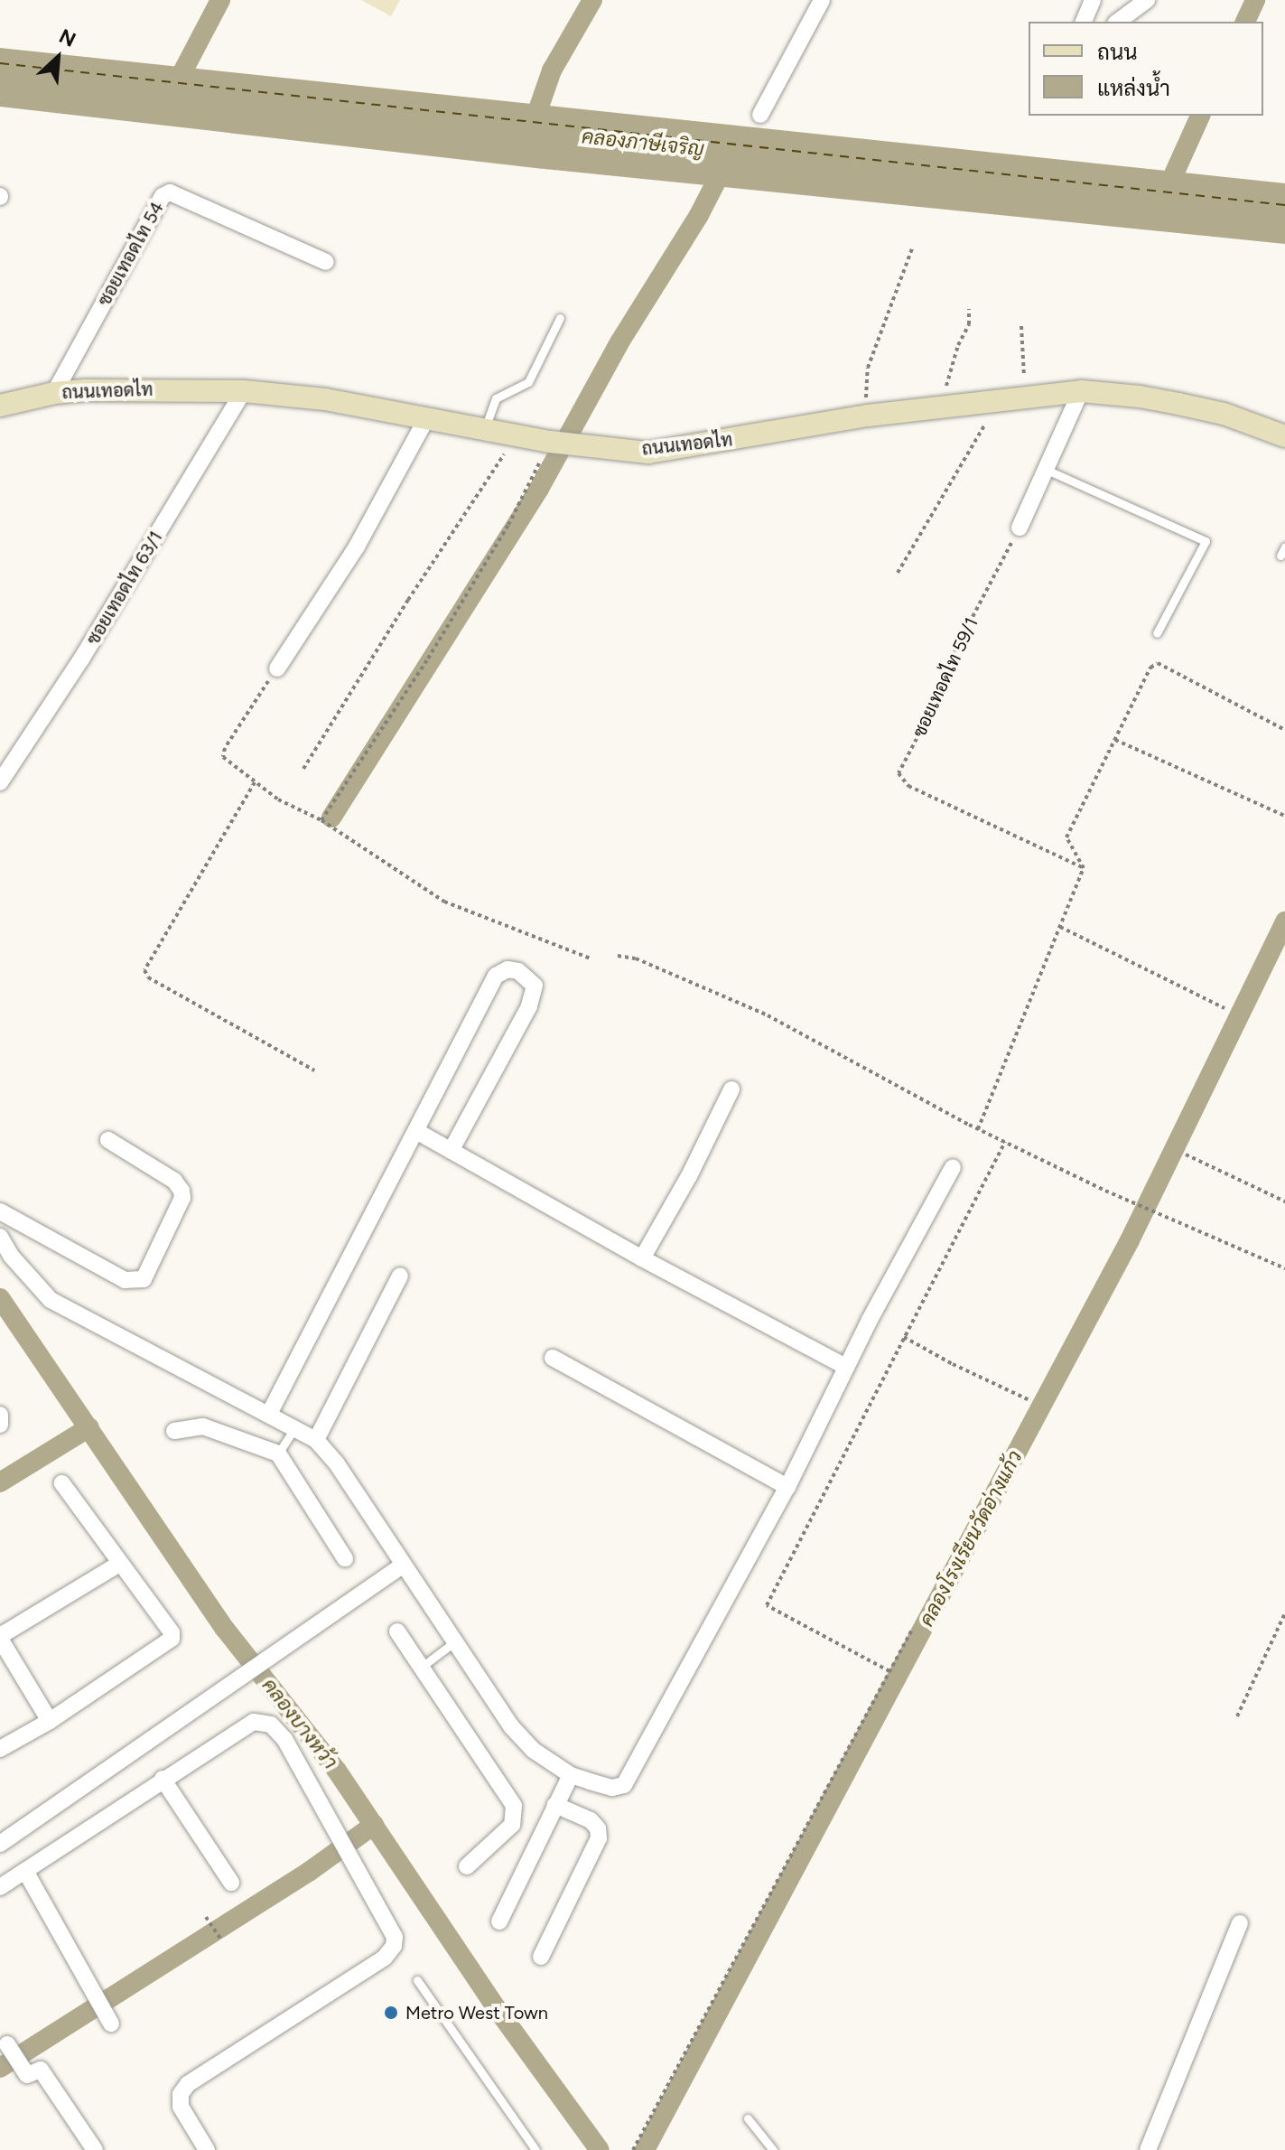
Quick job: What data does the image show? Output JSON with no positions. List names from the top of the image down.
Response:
{
  "streets": {
    "main road": ["ถนนเทอดไท"],
    "street": ["ซอยเทอดไท 54", "ซอยเทอดไท 63/1"],
    "path": ["ซอยเทอดไท 59/1"]
  },
  "crossings": [
    ["ซอยเทอดไท 54", "ถนนเทอดไท"],
    ["ถนนเทอดไท", "ซอยเทอดไท 63/1"]
  ],
  "water": ["คลองภาษีเจริญ", "คลองโรงเรียนวัดอ่างแก้ว", "คลองบางหว้า"],
  "places": ["Metro West Town"],
  "legend": ["ถนน", "แหล่งน้ำ"],
  "north": "top right"
}
